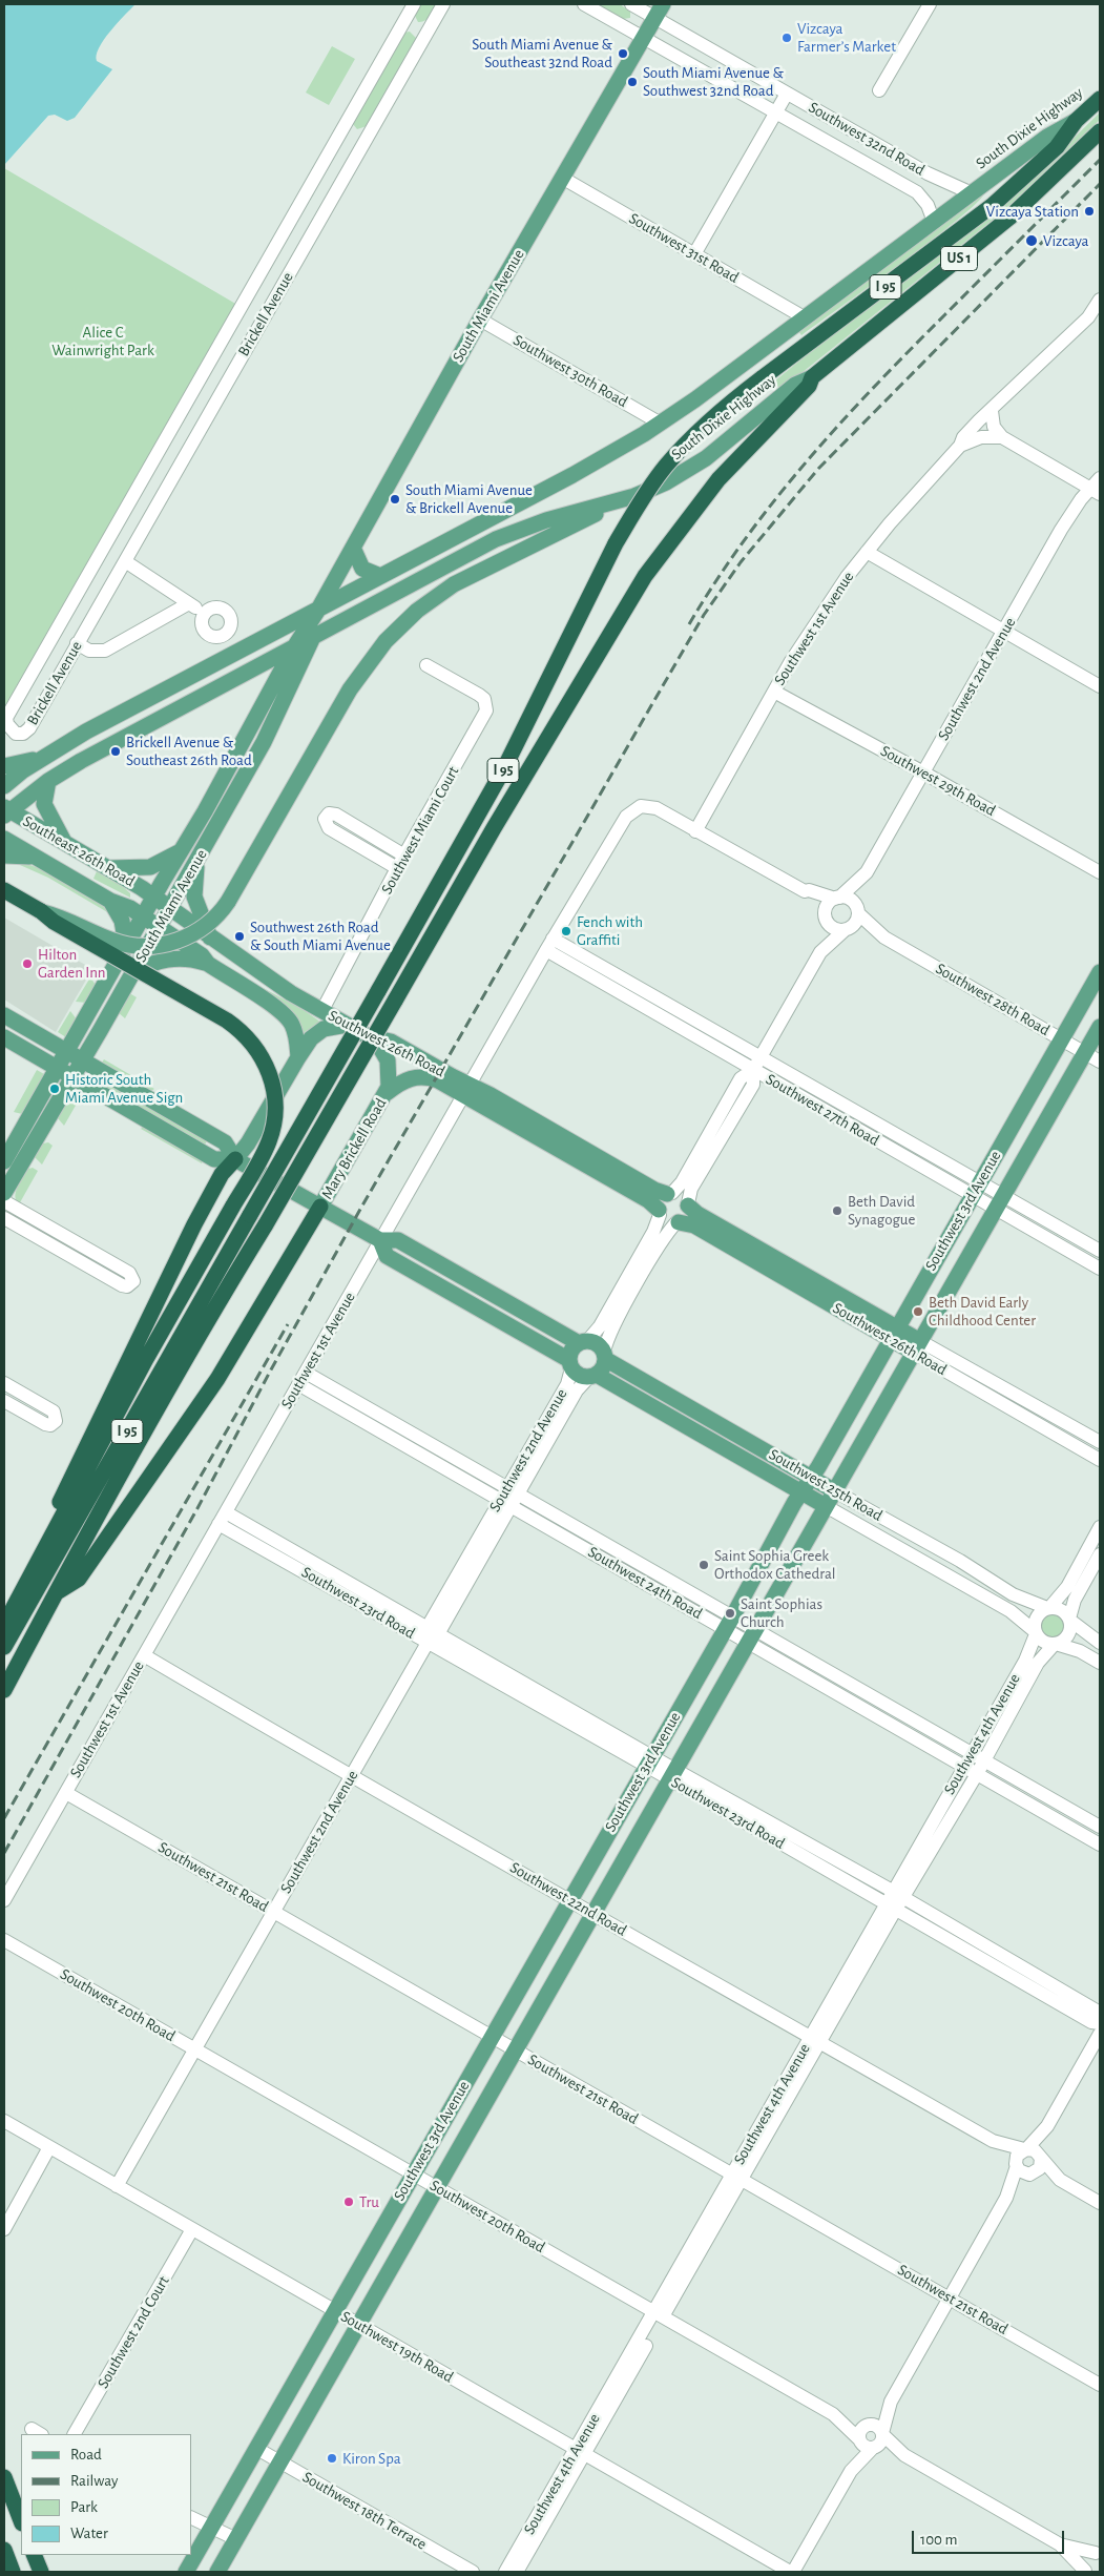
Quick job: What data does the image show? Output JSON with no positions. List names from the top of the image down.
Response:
{
  "streets": {
    "highway": ["South Dixie Highway", "US 1", "I 95"],
    "main road": [
      "South Miami Avenue",
      "Southeast 26th Road",
      "Southwest 26th Road",
      "Mary Brickell Road",
      "Southwest 3rd Avenue",
      "Southwest 25th Road"
    ],
    "street": [
      "Southwest 32nd Road",
      "Southwest 31st Road",
      "Brickell Avenue",
      "Southwest 30th Road",
      "Southwest 1st Avenue",
      "Southwest 2nd Avenue",
      "Southwest 29th Road",
      "Southwest Miami Court",
      "Southwest 28th Road",
      "Southwest 27th Road",
      "Southwest 24th Road",
      "Southwest 23rd Road",
      "Southwest 4th Avenue",
      "Southwest 21st Road",
      "Southwest 22nd Road",
      "Southwest 20th Road",
      "Southwest 2nd Court",
      "Southwest 19th Road",
      "Southwest 18th Terrace"
    ]
  },
  "crossings": [
    ["South Dixie Highway", "Southwest 32nd Road"],
    ["South Dixie Highway", "Southwest 31st Road"],
    ["South Dixie Highway", "I 95"],
    ["South Dixie Highway", "South Miami Avenue"],
    ["South Dixie Highway", "Southwest 30th Road"],
    ["Southwest 32nd Road", "South Miami Avenue"],
    ["Southwest 31st Road", "South Miami Avenue"],
    ["South Miami Avenue", "Southwest 30th Road"],
    ["South Miami Avenue", "Southeast 26th Road"],
    ["South Miami Avenue", "Southwest 26th Road"],
    ["Southwest 1st Avenue", "Southwest 29th Road"],
    ["Southwest 1st Avenue", "Southwest 26th Road"],
    ["Southwest 1st Avenue", "Southwest 27th Road"],
    ["Southwest 1st Avenue", "Southwest 24th Road"],
    ["Southwest 1st Avenue", "Southwest 23rd Road"],
    ["Southwest 1st Avenue", "Southwest 21st Road"],
    ["Southwest 1st Avenue", "Southwest 22nd Road"],
    ["Southwest 2nd Avenue", "Southwest 29th Road"],
    ["Southwest 2nd Avenue", "Southwest 28th Road"],
    ["Southwest 2nd Avenue", "Southwest 25th Road"],
    ["Southwest 2nd Avenue", "Southwest 24th Road"],
    ["Southwest 2nd Avenue", "Southwest 23rd Road"],
    ["Southwest 2nd Avenue", "Southwest 21st Road"],
    ["Southwest 2nd Avenue", "Southwest 22nd Road"],
    ["Southwest 2nd Avenue", "Southwest 20th Road"],
    ["Southwest 2nd Avenue", "Southwest 19th Road"],
    ["Southwest Miami Court", "Southwest 26th Road"],
    ["Southeast 26th Road", "Southwest 26th Road"],
    ["Southwest 28th Road", "Southwest 3rd Avenue"],
    ["Southwest 26th Road", "Mary Brickell Road"],
    ["Southwest 26th Road", "Southwest 3rd Avenue"],
    ["Southwest 27th Road", "Southwest 3rd Avenue"],
    ["Southwest 3rd Avenue", "Southwest 25th Road"],
    ["Southwest 3rd Avenue", "Southwest 24th Road"],
    ["Southwest 3rd Avenue", "Southwest 23rd Road"],
    ["Southwest 3rd Avenue", "Southwest 21st Road"],
    ["Southwest 3rd Avenue", "Southwest 22nd Road"],
    ["Southwest 3rd Avenue", "Southwest 20th Road"],
    ["Southwest 3rd Avenue", "Southwest 19th Road"],
    ["Southwest 3rd Avenue", "Southwest 18th Terrace"],
    ["Southwest 25th Road", "Southwest 4th Avenue"],
    ["Southwest 24th Road", "Southwest 4th Avenue"],
    ["Southwest 23rd Road", "Southwest 4th Avenue"],
    ["Southwest 4th Avenue", "Southwest 21st Road"],
    ["Southwest 4th Avenue", "Southwest 22nd Road"],
    ["Southwest 4th Avenue", "Southwest 20th Road"],
    ["Southwest 4th Avenue", "Southwest 19th Road"],
    ["Southwest 2nd Court", "Southwest 19th Road"]
  ],
  "parks": ["Alice C Wainwright Park"],
  "places": [
    "Vizcaya Farmer’s Market",
    "South Miami Avenue & Southeast 32nd Road",
    "South Miami Avenue & Southwest 32nd Road",
    "Vizcaya Station",
    "Vizcaya",
    "South Miami Avenue & Brickell Avenue",
    "Brickell Avenue & Southeast 26th Road",
    "Fench with Graffiti",
    "Southwest 26th Road & South Miami Avenue",
    "Hilton Garden Inn",
    "Historic South Miami Avenue Sign",
    "Beth David Synagogue",
    "Beth David Early Childhood Center",
    "Saint Sophia Greek Orthodox Cathedral",
    "Saint Sophias Church",
    "Tru",
    "Kiron Spa"
  ],
  "legend": [
    "Road",
    "Railway",
    "Park",
    "Water"
  ],
  "scale_bar": "100 m"
}
